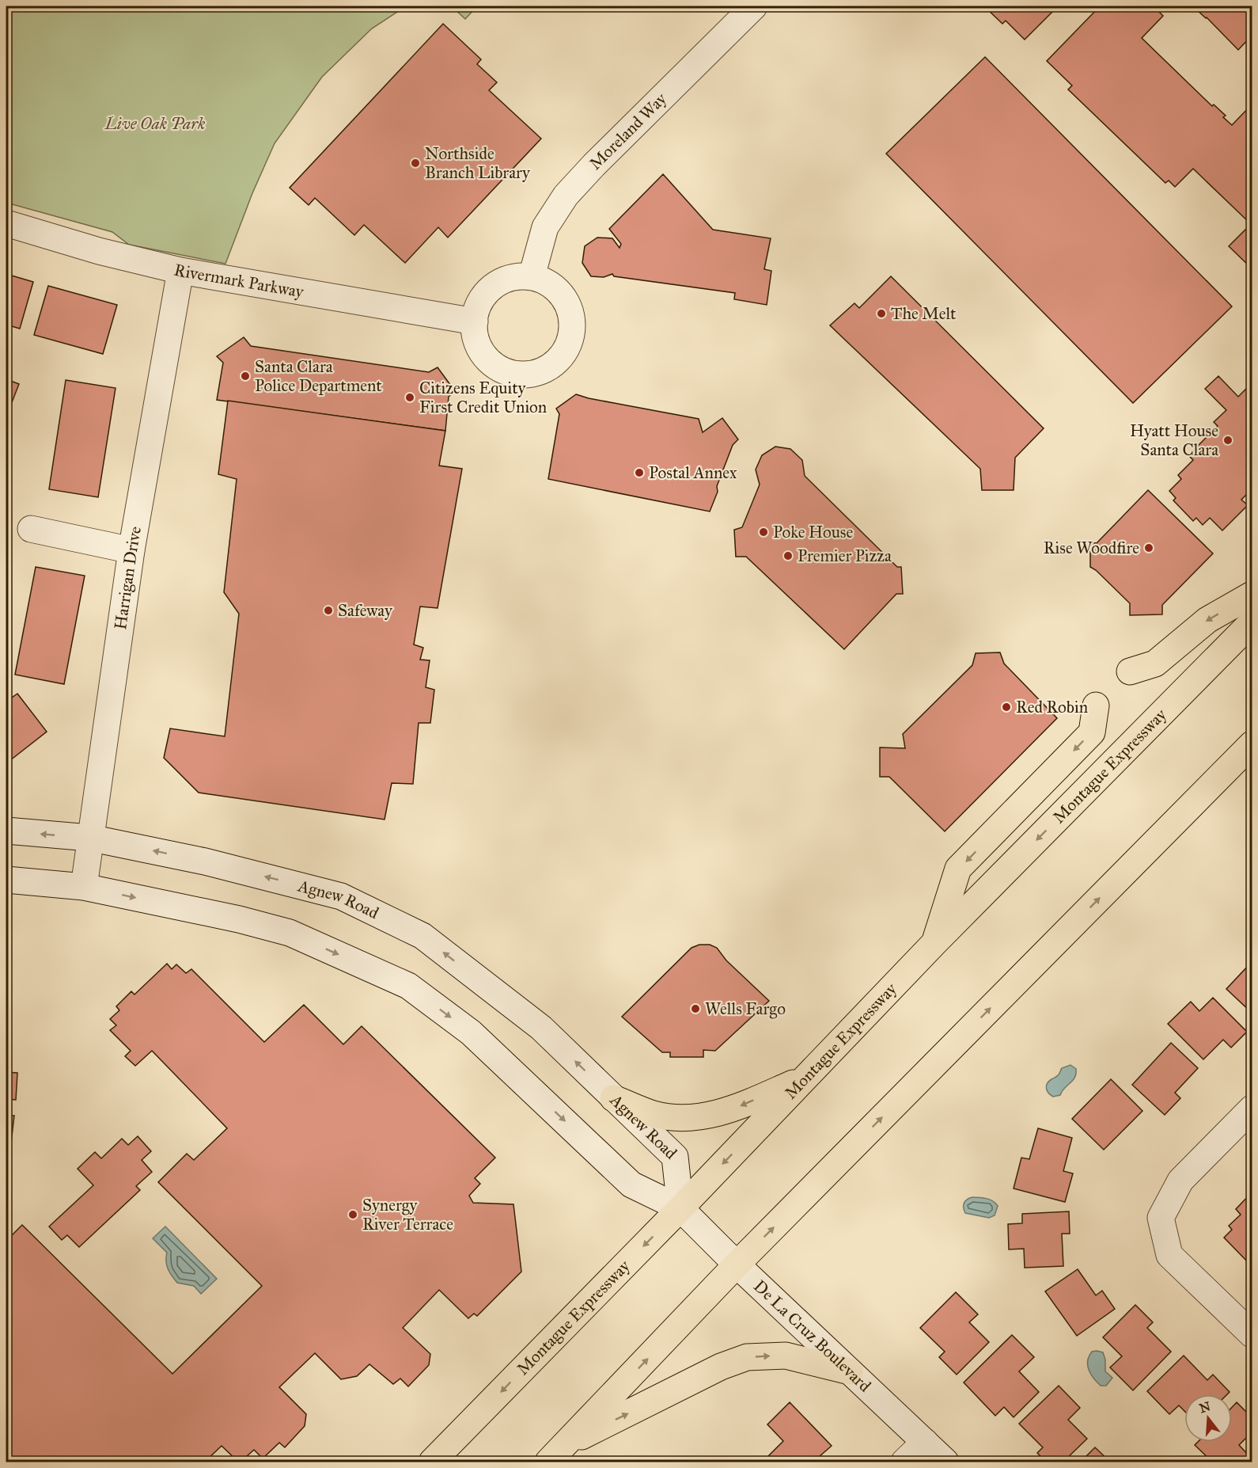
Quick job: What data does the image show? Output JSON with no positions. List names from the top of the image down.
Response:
{
  "streets": {
    "highway": ["Montague Expressway"],
    "street": [
      "Moreland Way",
      "Rivermark Parkway",
      "Harrigan Drive",
      "Agnew Road",
      "De La Cruz Boulevard"
    ]
  },
  "crossings": [
    ["Moreland Way", "Rivermark Parkway"],
    ["Rivermark Parkway", "Harrigan Drive"],
    ["Harrigan Drive", "Agnew Road"],
    ["Montague Expressway", "Agnew Road"],
    ["Montague Expressway", "De La Cruz Boulevard"],
    ["Agnew Road", "De La Cruz Boulevard"]
  ],
  "parks": ["Live Oak Park"],
  "places": [
    "Northside Branch Library",
    "The Melt",
    "Santa Clara Police Department",
    "Citizens Equity First Credit Union",
    "Hyatt House Santa Clara",
    "Postal Annex",
    "Poke House",
    "Rise Woodfire",
    "Premier Pizza",
    "Safeway",
    "Red Robin",
    "Wells Fargo",
    "Synergy River Terrace"
  ],
  "north": "top"
}
